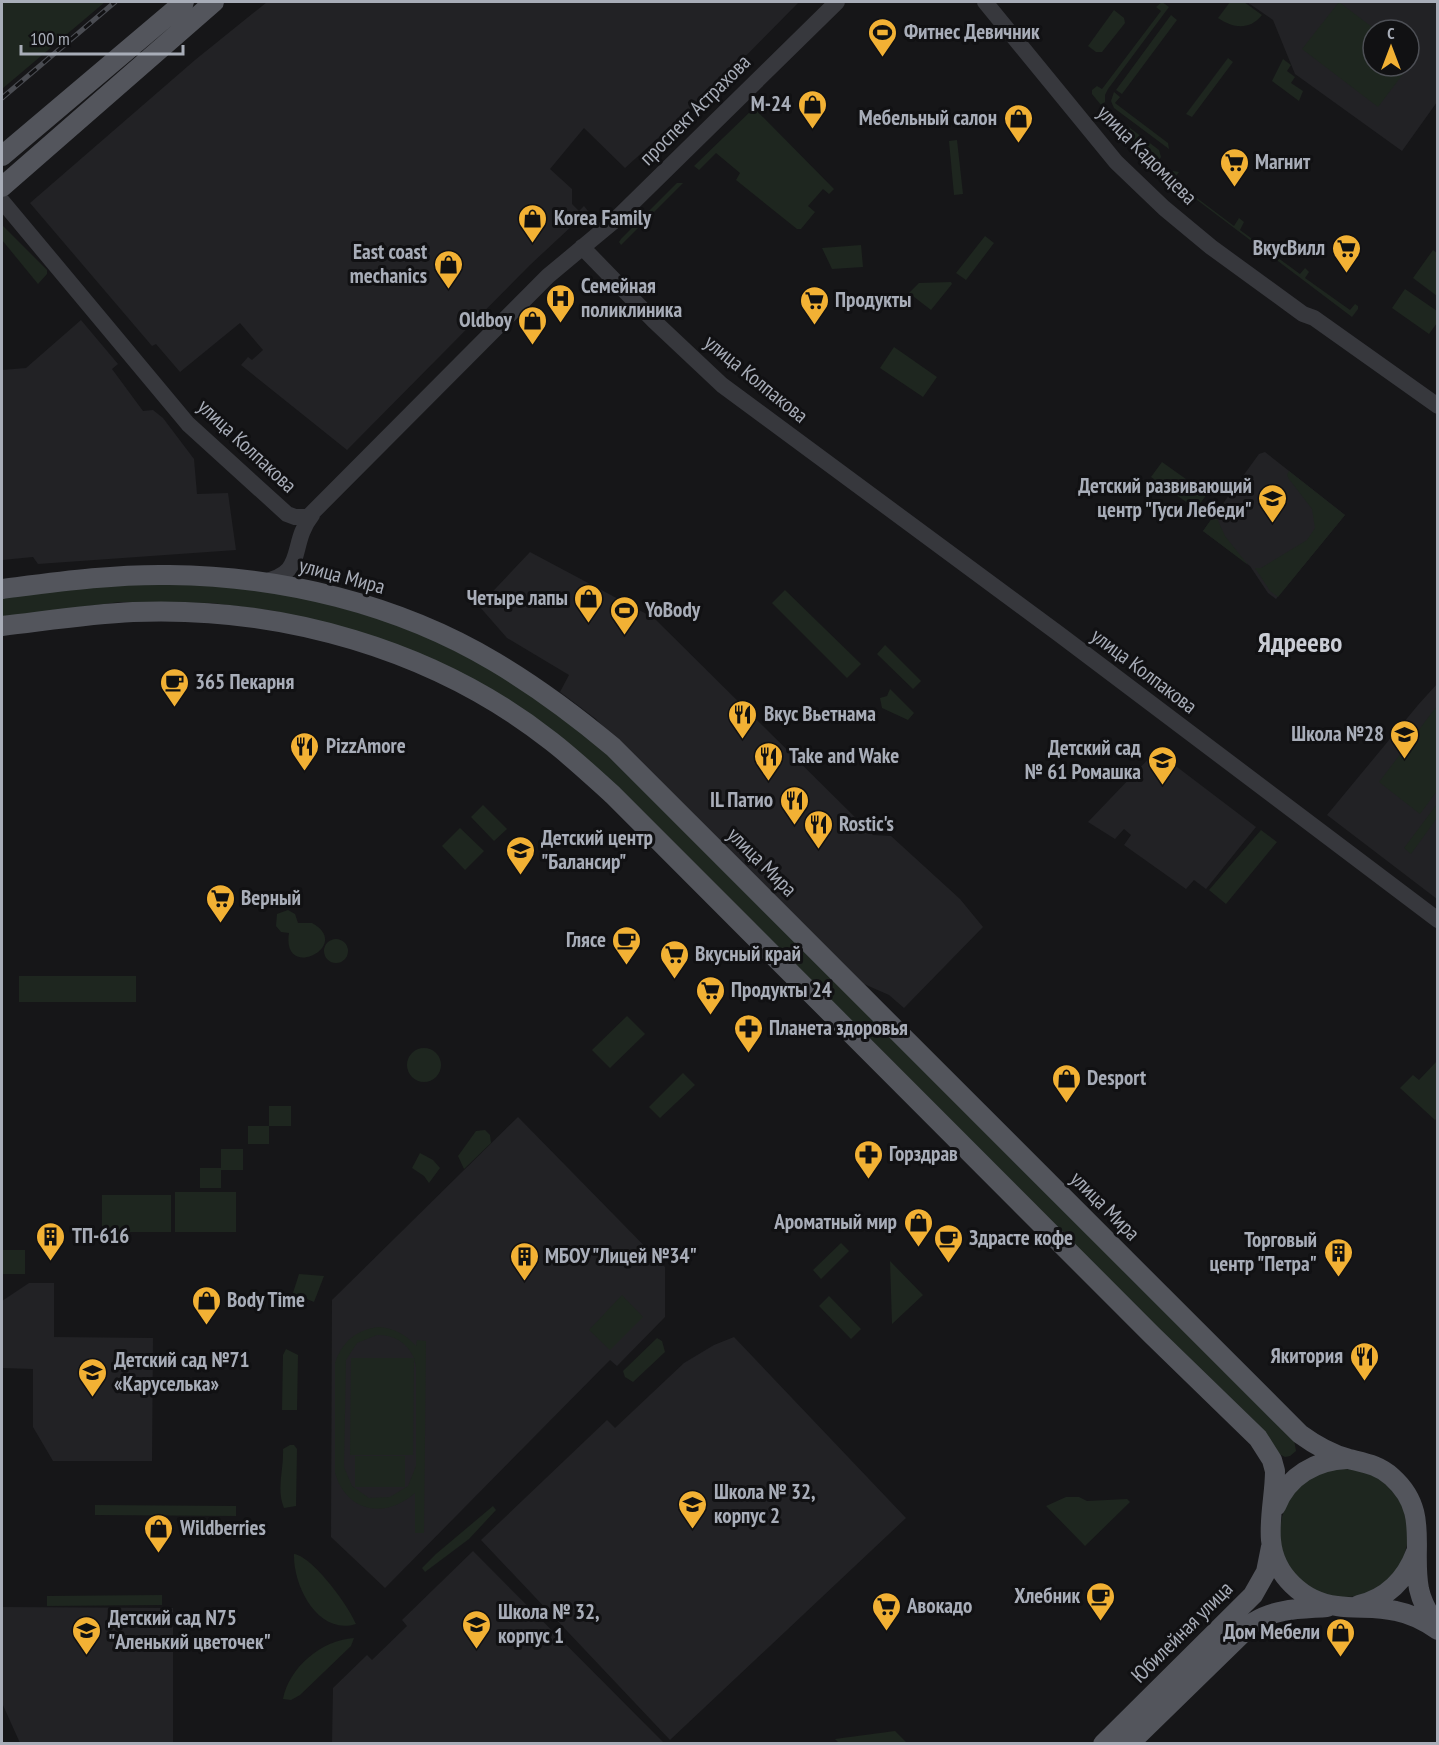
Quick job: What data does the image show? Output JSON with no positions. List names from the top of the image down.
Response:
{
  "streets": {
    "main road": ["улица Мира", "Юбилейная улица"],
    "street": ["проспект Астрахова", "улица Кадомцева", "улица Колпакова"]
  },
  "crossings": [
    ["проспект Астрахова", "улица Колпакова"],
    ["улица Мира", "Юбилейная улица"]
  ],
  "districts": ["Ядреево"],
  "places": {
    "sports": ["Фитнес Девичник", "YoBody"],
    "shop": [
      "М-24",
      "Мебельный салон",
      "Korea Family",
      "East coast mechanics",
      "Oldboy",
      "Четыре лапы",
      "Desport",
      "Ароматный мир",
      "Body Time",
      "Wildberries",
      "Дом Мебели"
    ],
    "supermarket": [
      "Магнит",
      "ВкусВилл",
      "Продукты",
      "Верный",
      "Вкусный край",
      "Продукты 24",
      "Авокадо"
    ],
    "hospital": ["Семейная поликлиника"],
    "school or university": [
      "Детский развивающий центр \"Гуси Лебеди\"",
      "Школа №28",
      "Детский сад № 61 Ромашка",
      "Детский центр \"Балансир\"",
      "Детский сад №71 «Каруселька»",
      "Школа № 32, корпус 2",
      "Школа № 32, корпус 1",
      "Детский сад N75 \"Аленький цветочек\""
    ],
    "cafe": [
      "365 Пекарня",
      "Глясе",
      "Здрасте кофе",
      "Хлебник"
    ],
    "restaurant": [
      "Вкус Вьетнама",
      "PizzAmore",
      "Take and Wake",
      "IL Патио",
      "Rostic's",
      "Якитория"
    ],
    "pharmacy": ["Планета здоровья", "Горздрав"],
    "building": ["ТП-616", "Торговый центр \"Петра\"", "МБОУ \"Лицей №34\""]
  },
  "scale_bar": "100 m",
  "north": "top"
}
